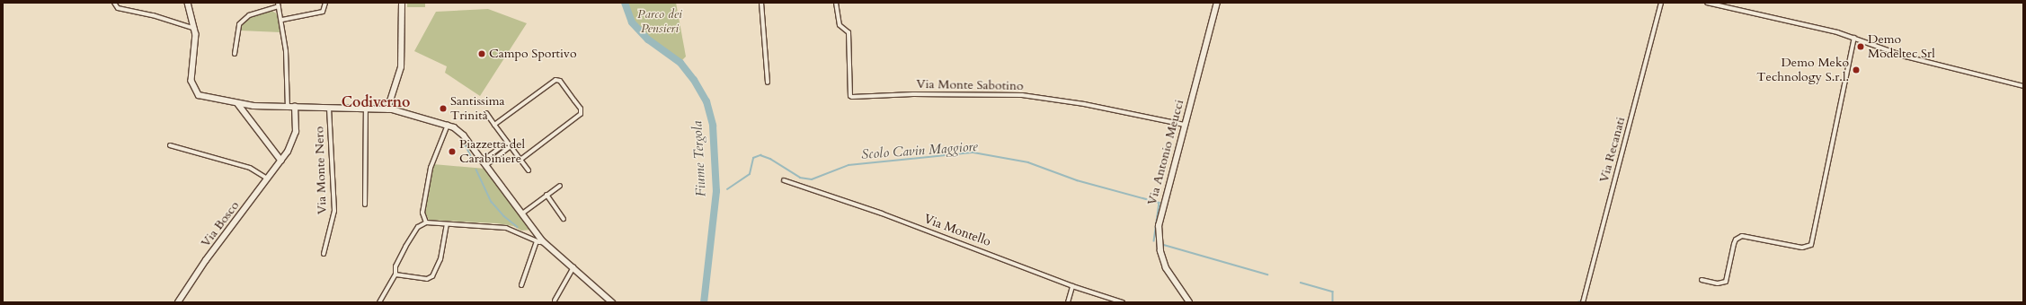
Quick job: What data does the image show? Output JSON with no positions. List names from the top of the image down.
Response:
{
  "streets": {
    "street": [
      "Via Monte Sabotino",
      "Via Recanati",
      "Via Antonio Meucci",
      "Via Monte Nero",
      "Via Bosco",
      "Via Montello"
    ]
  },
  "crossings": [
    ["Via Monte Sabotino", "Via Antonio Meucci"]
  ],
  "districts": ["Codiverno"],
  "water": ["Scolo Cavin Maggiore", "Fiume Tergola"],
  "parks": ["Parco dei Pensieri"],
  "places": [
    "Demo Modeltec Srl",
    "Campo Sportivo",
    "Demo Meko Technology S.r.l.",
    "Santissima Trinità",
    "Piazzetta del Carabiniere"
  ]
}
